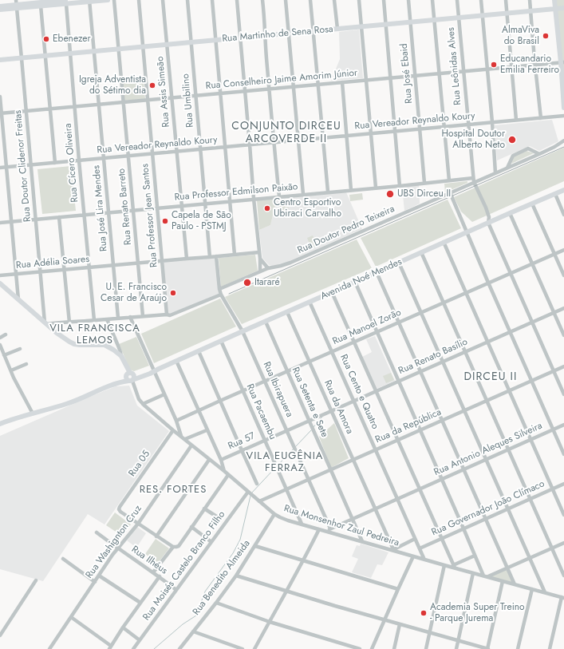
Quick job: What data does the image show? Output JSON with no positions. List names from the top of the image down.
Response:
{
  "streets": {
    "street": [
      "Rua Martinho de Sena Rosa",
      "Rua Leônidas Alves",
      "Rua José Ebaid",
      "Rua Conselheiro Jaime Amorim Júnior",
      "Rua Assis Simeão",
      "Rua Umbilino",
      "Rua Vereador Reynaldo Koury",
      "Rua Cícero Oliveira",
      "Rua Doutor Clidenor Freitas",
      "Rua Professor Edmilson Paixão",
      "Rua Renato Barreto",
      "Rua José Lira Mendes",
      "Rua Professor Jean Santos",
      "Rua Doutor Pedro Teixeira",
      "Rua Adélia Soares",
      "Avenida Noé Mendes",
      "Rua Manoel Zorão",
      "Rua Renato Basílio",
      "Rua Ibirapuera",
      "Rua Cento e Quatro",
      "Rua Setenta e Sete",
      "Rua da Amora",
      "Rua Pacaembu",
      "Rua da República",
      "Rua 57",
      "Rua Antonio Aleques Silveira",
      "Rua 05",
      "Rua Governador João Clímaco",
      "Rua Monsenhor Zaul Pedreira",
      "Rua Washignton Cruz",
      "Rua Ilhéus",
      "Rua Moisés Castelo Branco Filho",
      "Rua Benedito Almeida"
    ]
  },
  "crossings": [
    ["Rua Martinho de Sena Rosa", "Rua Leônidas Alves"],
    ["Rua Martinho de Sena Rosa", "Rua José Ebaid"],
    ["Rua Martinho de Sena Rosa", "Rua Assis Simeão"],
    ["Rua Martinho de Sena Rosa", "Rua Umbilino"],
    ["Rua Martinho de Sena Rosa", "Rua Cícero Oliveira"],
    ["Rua Martinho de Sena Rosa", "Rua Doutor Clidenor Freitas"],
    ["Rua Martinho de Sena Rosa", "Rua Renato Barreto"],
    ["Rua Martinho de Sena Rosa", "Rua José Lira Mendes"],
    ["Rua Martinho de Sena Rosa", "Rua Professor Jean Santos"],
    ["Rua Leônidas Alves", "Rua Conselheiro Jaime Amorim Júnior"],
    ["Rua Leônidas Alves", "Rua Vereador Reynaldo Koury"],
    ["Rua Leônidas Alves", "Rua Professor Edmilson Paixão"],
    ["Rua Leônidas Alves", "Rua Doutor Pedro Teixeira"],
    ["Rua Leônidas Alves", "Avenida Noé Mendes"],
    ["Rua Leônidas Alves", "Rua Manoel Zorão"],
    ["Rua Leônidas Alves", "Rua Renato Basílio"],
    ["Rua Leônidas Alves", "Rua da República"],
    ["Rua José Ebaid", "Rua Conselheiro Jaime Amorim Júnior"],
    ["Rua José Ebaid", "Rua Vereador Reynaldo Koury"],
    ["Rua José Ebaid", "Rua Professor Edmilson Paixão"],
    ["Rua Conselheiro Jaime Amorim Júnior", "Rua Assis Simeão"],
    ["Rua Conselheiro Jaime Amorim Júnior", "Rua Umbilino"],
    ["Rua Conselheiro Jaime Amorim Júnior", "Rua Cícero Oliveira"],
    ["Rua Conselheiro Jaime Amorim Júnior", "Rua Doutor Clidenor Freitas"],
    ["Rua Conselheiro Jaime Amorim Júnior", "Rua Renato Barreto"],
    ["Rua Conselheiro Jaime Amorim Júnior", "Rua José Lira Mendes"],
    ["Rua Conselheiro Jaime Amorim Júnior", "Rua Professor Jean Santos"],
    ["Rua Assis Simeão", "Rua Vereador Reynaldo Koury"],
    ["Rua Assis Simeão", "Rua Professor Edmilson Paixão"],
    ["Rua Assis Simeão", "Rua Adélia Soares"],
    ["Rua Umbilino", "Rua Vereador Reynaldo Koury"],
    ["Rua Umbilino", "Rua Professor Edmilson Paixão"],
    ["Rua Umbilino", "Rua Adélia Soares"],
    ["Rua Vereador Reynaldo Koury", "Rua Cícero Oliveira"],
    ["Rua Vereador Reynaldo Koury", "Rua Doutor Clidenor Freitas"],
    ["Rua Vereador Reynaldo Koury", "Rua Renato Barreto"],
    ["Rua Vereador Reynaldo Koury", "Rua José Lira Mendes"],
    ["Rua Vereador Reynaldo Koury", "Rua Professor Jean Santos"],
    ["Rua Cícero Oliveira", "Rua Professor Edmilson Paixão"],
    ["Rua Cícero Oliveira", "Rua Adélia Soares"],
    ["Rua Doutor Clidenor Freitas", "Rua Professor Edmilson Paixão"],
    ["Rua Doutor Clidenor Freitas", "Rua Adélia Soares"],
    ["Rua Professor Edmilson Paixão", "Rua Renato Barreto"],
    ["Rua Professor Edmilson Paixão", "Rua José Lira Mendes"],
    ["Rua Professor Edmilson Paixão", "Rua Professor Jean Santos"],
    ["Rua Professor Edmilson Paixão", "Rua Doutor Pedro Teixeira"],
    ["Rua Renato Barreto", "Rua Adélia Soares"],
    ["Rua José Lira Mendes", "Rua Adélia Soares"],
    ["Rua Professor Jean Santos", "Rua Adélia Soares"],
    ["Rua Doutor Pedro Teixeira", "Rua Ibirapuera"],
    ["Rua Adélia Soares", "Rua Ibirapuera"],
    ["Avenida Noé Mendes", "Rua Ibirapuera"],
    ["Avenida Noé Mendes", "Rua Cento e Quatro"],
    ["Avenida Noé Mendes", "Rua Setenta e Sete"],
    ["Avenida Noé Mendes", "Rua da Amora"],
    ["Avenida Noé Mendes", "Rua Pacaembu"],
    ["Avenida Noé Mendes", "Rua Monsenhor Zaul Pedreira"],
    ["Rua Manoel Zorão", "Rua Ibirapuera"],
    ["Rua Manoel Zorão", "Rua Cento e Quatro"],
    ["Rua Manoel Zorão", "Rua Setenta e Sete"],
    ["Rua Manoel Zorão", "Rua da Amora"],
    ["Rua Manoel Zorão", "Rua Pacaembu"],
    ["Rua Renato Basílio", "Rua Cento e Quatro"],
    ["Rua Renato Basílio", "Rua Setenta e Sete"],
    ["Rua Renato Basílio", "Rua da Amora"],
    ["Rua Renato Basílio", "Rua 57"],
    ["Rua Ibirapuera", "Rua da República"],
    ["Rua Ibirapuera", "Rua 57"],
    ["Rua Cento e Quatro", "Rua da República"],
    ["Rua Cento e Quatro", "Rua Antonio Aleques Silveira"],
    ["Rua Cento e Quatro", "Rua Governador João Clímaco"],
    ["Rua Cento e Quatro", "Rua Monsenhor Zaul Pedreira"],
    ["Rua Setenta e Sete", "Rua da República"],
    ["Rua Setenta e Sete", "Rua 57"],
    ["Rua Setenta e Sete", "Rua Monsenhor Zaul Pedreira"],
    ["Rua da Amora", "Rua da República"],
    ["Rua da Amora", "Rua Antonio Aleques Silveira"],
    ["Rua da Amora", "Rua Monsenhor Zaul Pedreira"],
    ["Rua Pacaembu", "Rua da República"],
    ["Rua Pacaembu", "Rua 57"],
    ["Rua Pacaembu", "Rua Monsenhor Zaul Pedreira"],
    ["Rua da República", "Rua Monsenhor Zaul Pedreira"],
    ["Rua 05", "Rua Monsenhor Zaul Pedreira"],
    ["Rua 05", "Rua Washignton Cruz"],
    ["Rua Monsenhor Zaul Pedreira", "Rua Washignton Cruz"],
    ["Rua Monsenhor Zaul Pedreira", "Rua Moisés Castelo Branco Filho"],
    ["Rua Monsenhor Zaul Pedreira", "Rua Benedito Almeida"],
    ["Rua Washignton Cruz", "Rua Ilhéus"],
    ["Rua Ilhéus", "Rua Moisés Castelo Branco Filho"]
  ],
  "districts": [
    "CONJUNTO DIRCEU ARCOVERDE II",
    "VILA FRANCISCA LEMOS",
    "DIRCEU II",
    "VILA EUGÊNIA FERRAZ",
    "RES. FORTES"
  ],
  "places": [
    "AlmaViva do Brasil",
    "Ebenezer",
    "Educandario Emilia Ferreiro",
    "Igreja Adventista do Sétimo dia",
    "Hospital Doutor Alberto Neto",
    "UBS Dirceu II",
    "Centro Esportivo Ubiraci Carvalho",
    "Capela de São Paulo - PSTMJ",
    "Itararé",
    "U. E. Francisco Cesar de Araújo",
    "Academia Super Treino - Parque Jurema"
  ]
}
